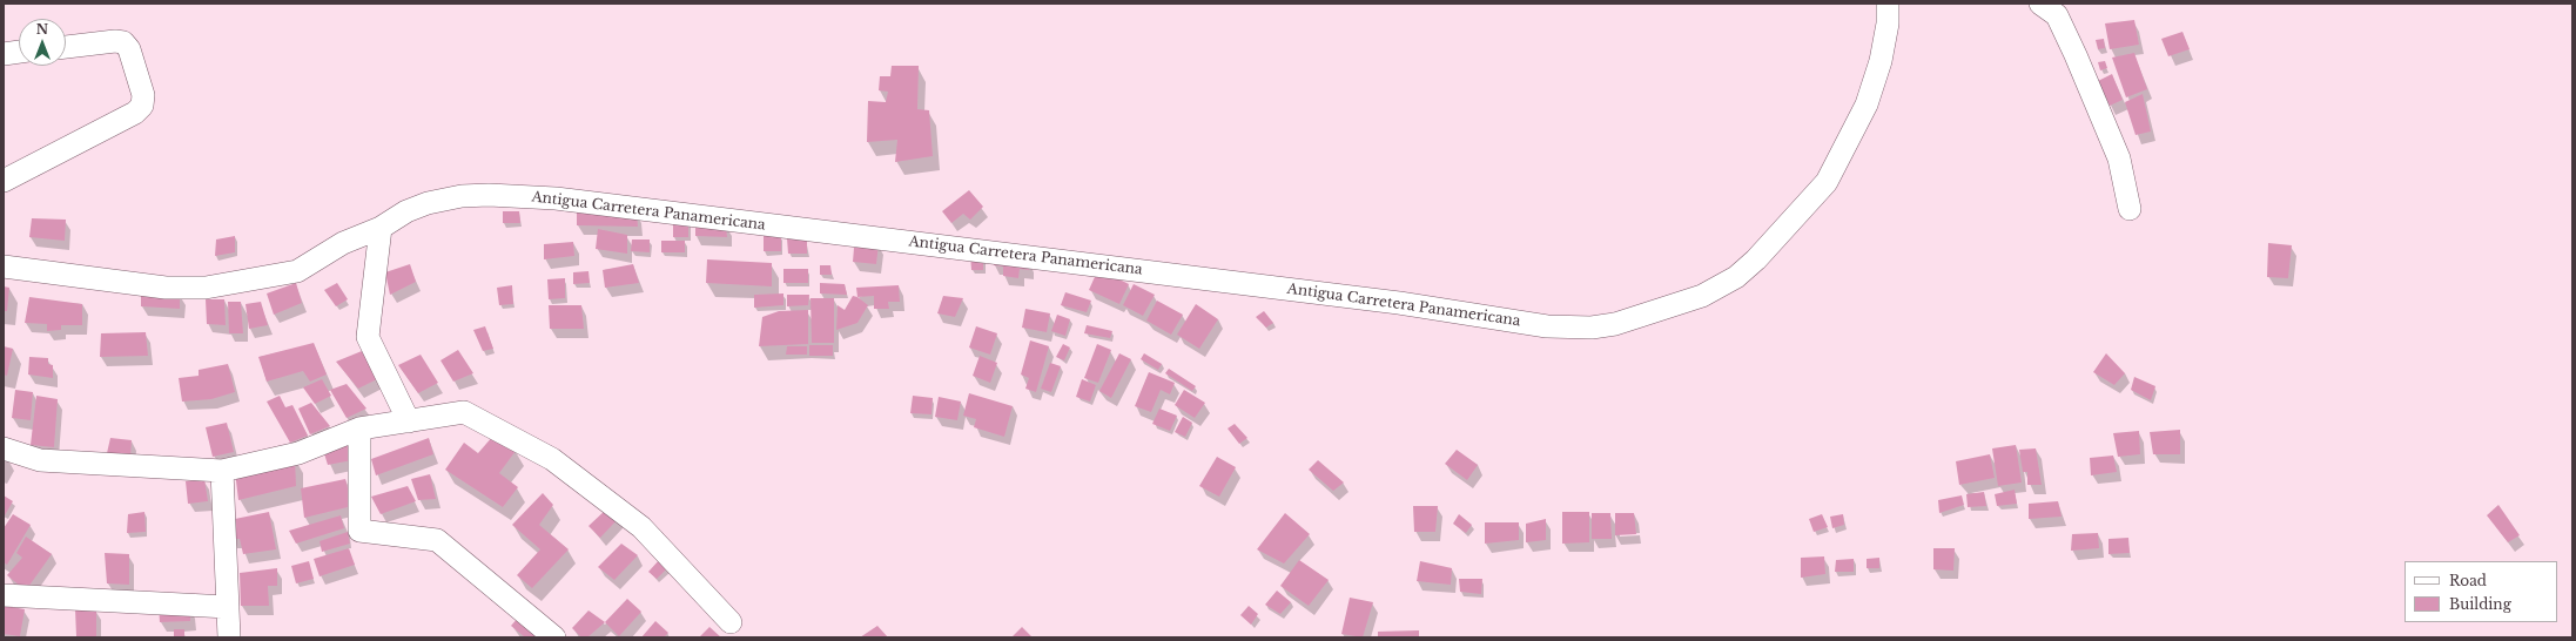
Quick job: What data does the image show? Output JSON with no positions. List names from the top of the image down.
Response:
{
  "streets": {
    "street": ["Antigua Carretera Panamericana"]
  },
  "legend": ["Road", "Building"],
  "north": "top"
}
